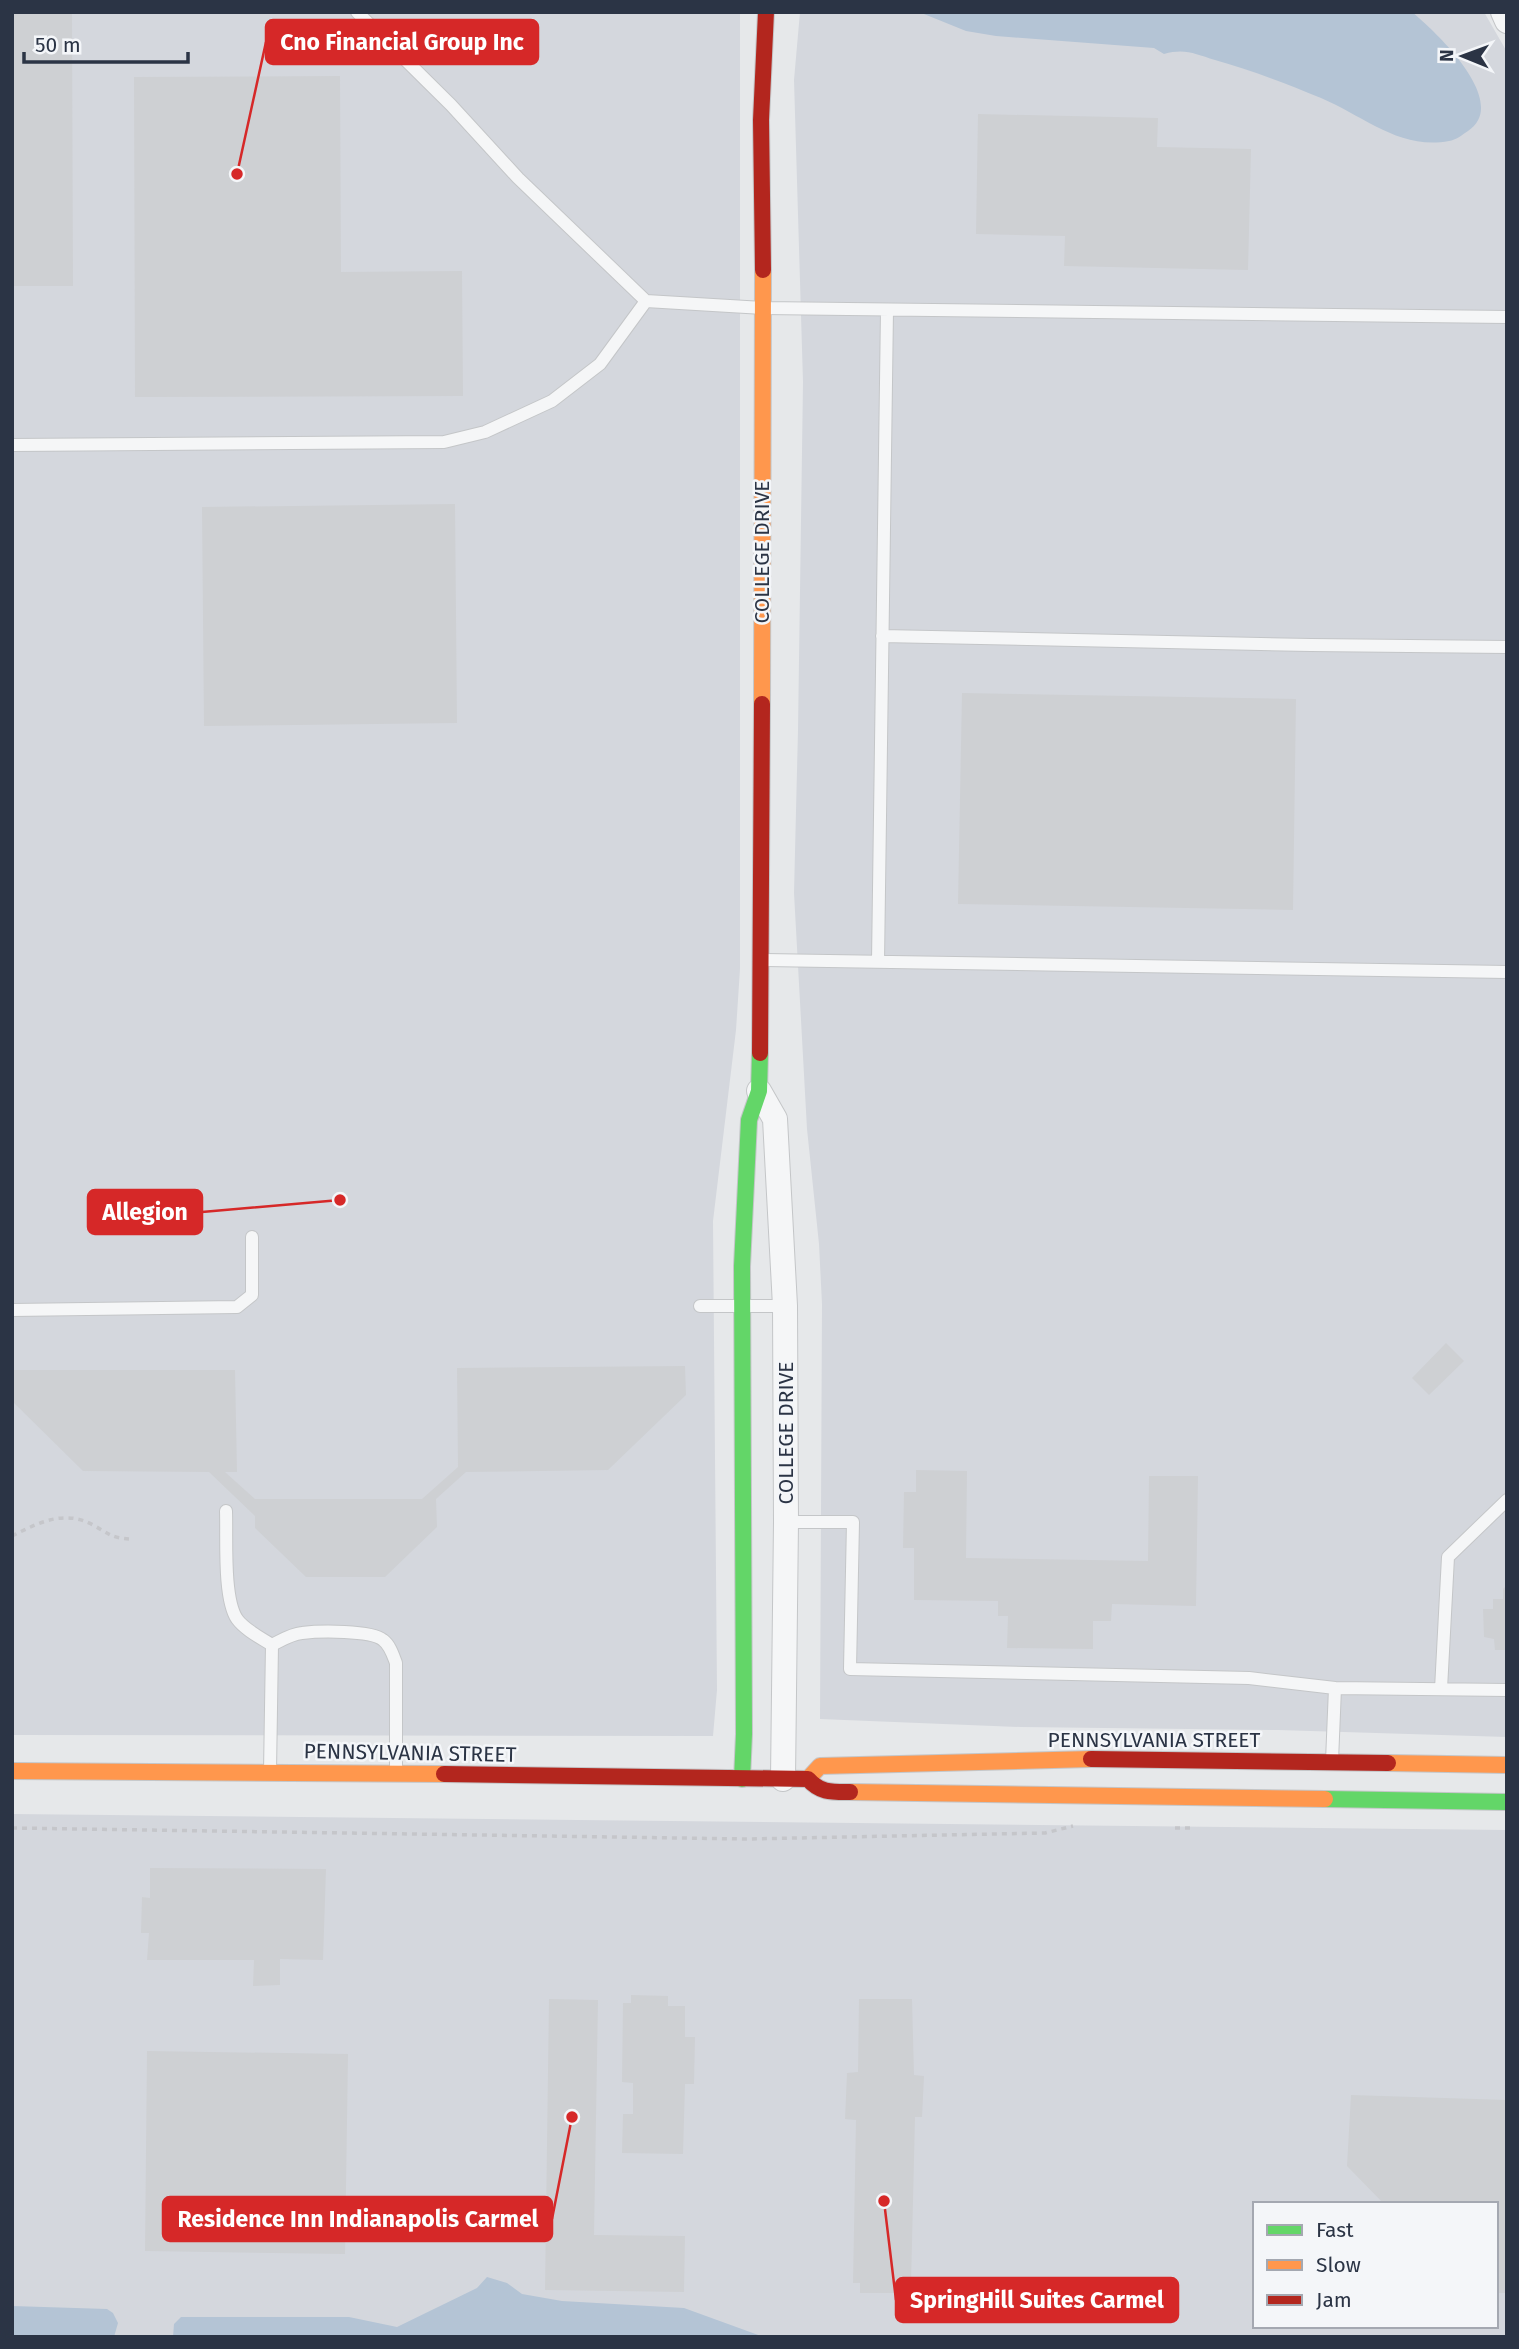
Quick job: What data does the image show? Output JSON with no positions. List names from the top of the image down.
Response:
{
  "streets": {
    "main road": ["COLLEGE DRIVE", "PENNSYLVANIA STREET"]
  },
  "crossings": [
    ["COLLEGE DRIVE", "PENNSYLVANIA STREET"]
  ],
  "places": [
    "Cno Financial Group Inc",
    "Allegion",
    "Residence Inn Indianapolis Carmel",
    "SpringHill Suites Carmel"
  ],
  "legend": ["Fast", "Slow", "Jam"],
  "scale_bar": "50 m",
  "north": "left"
}
